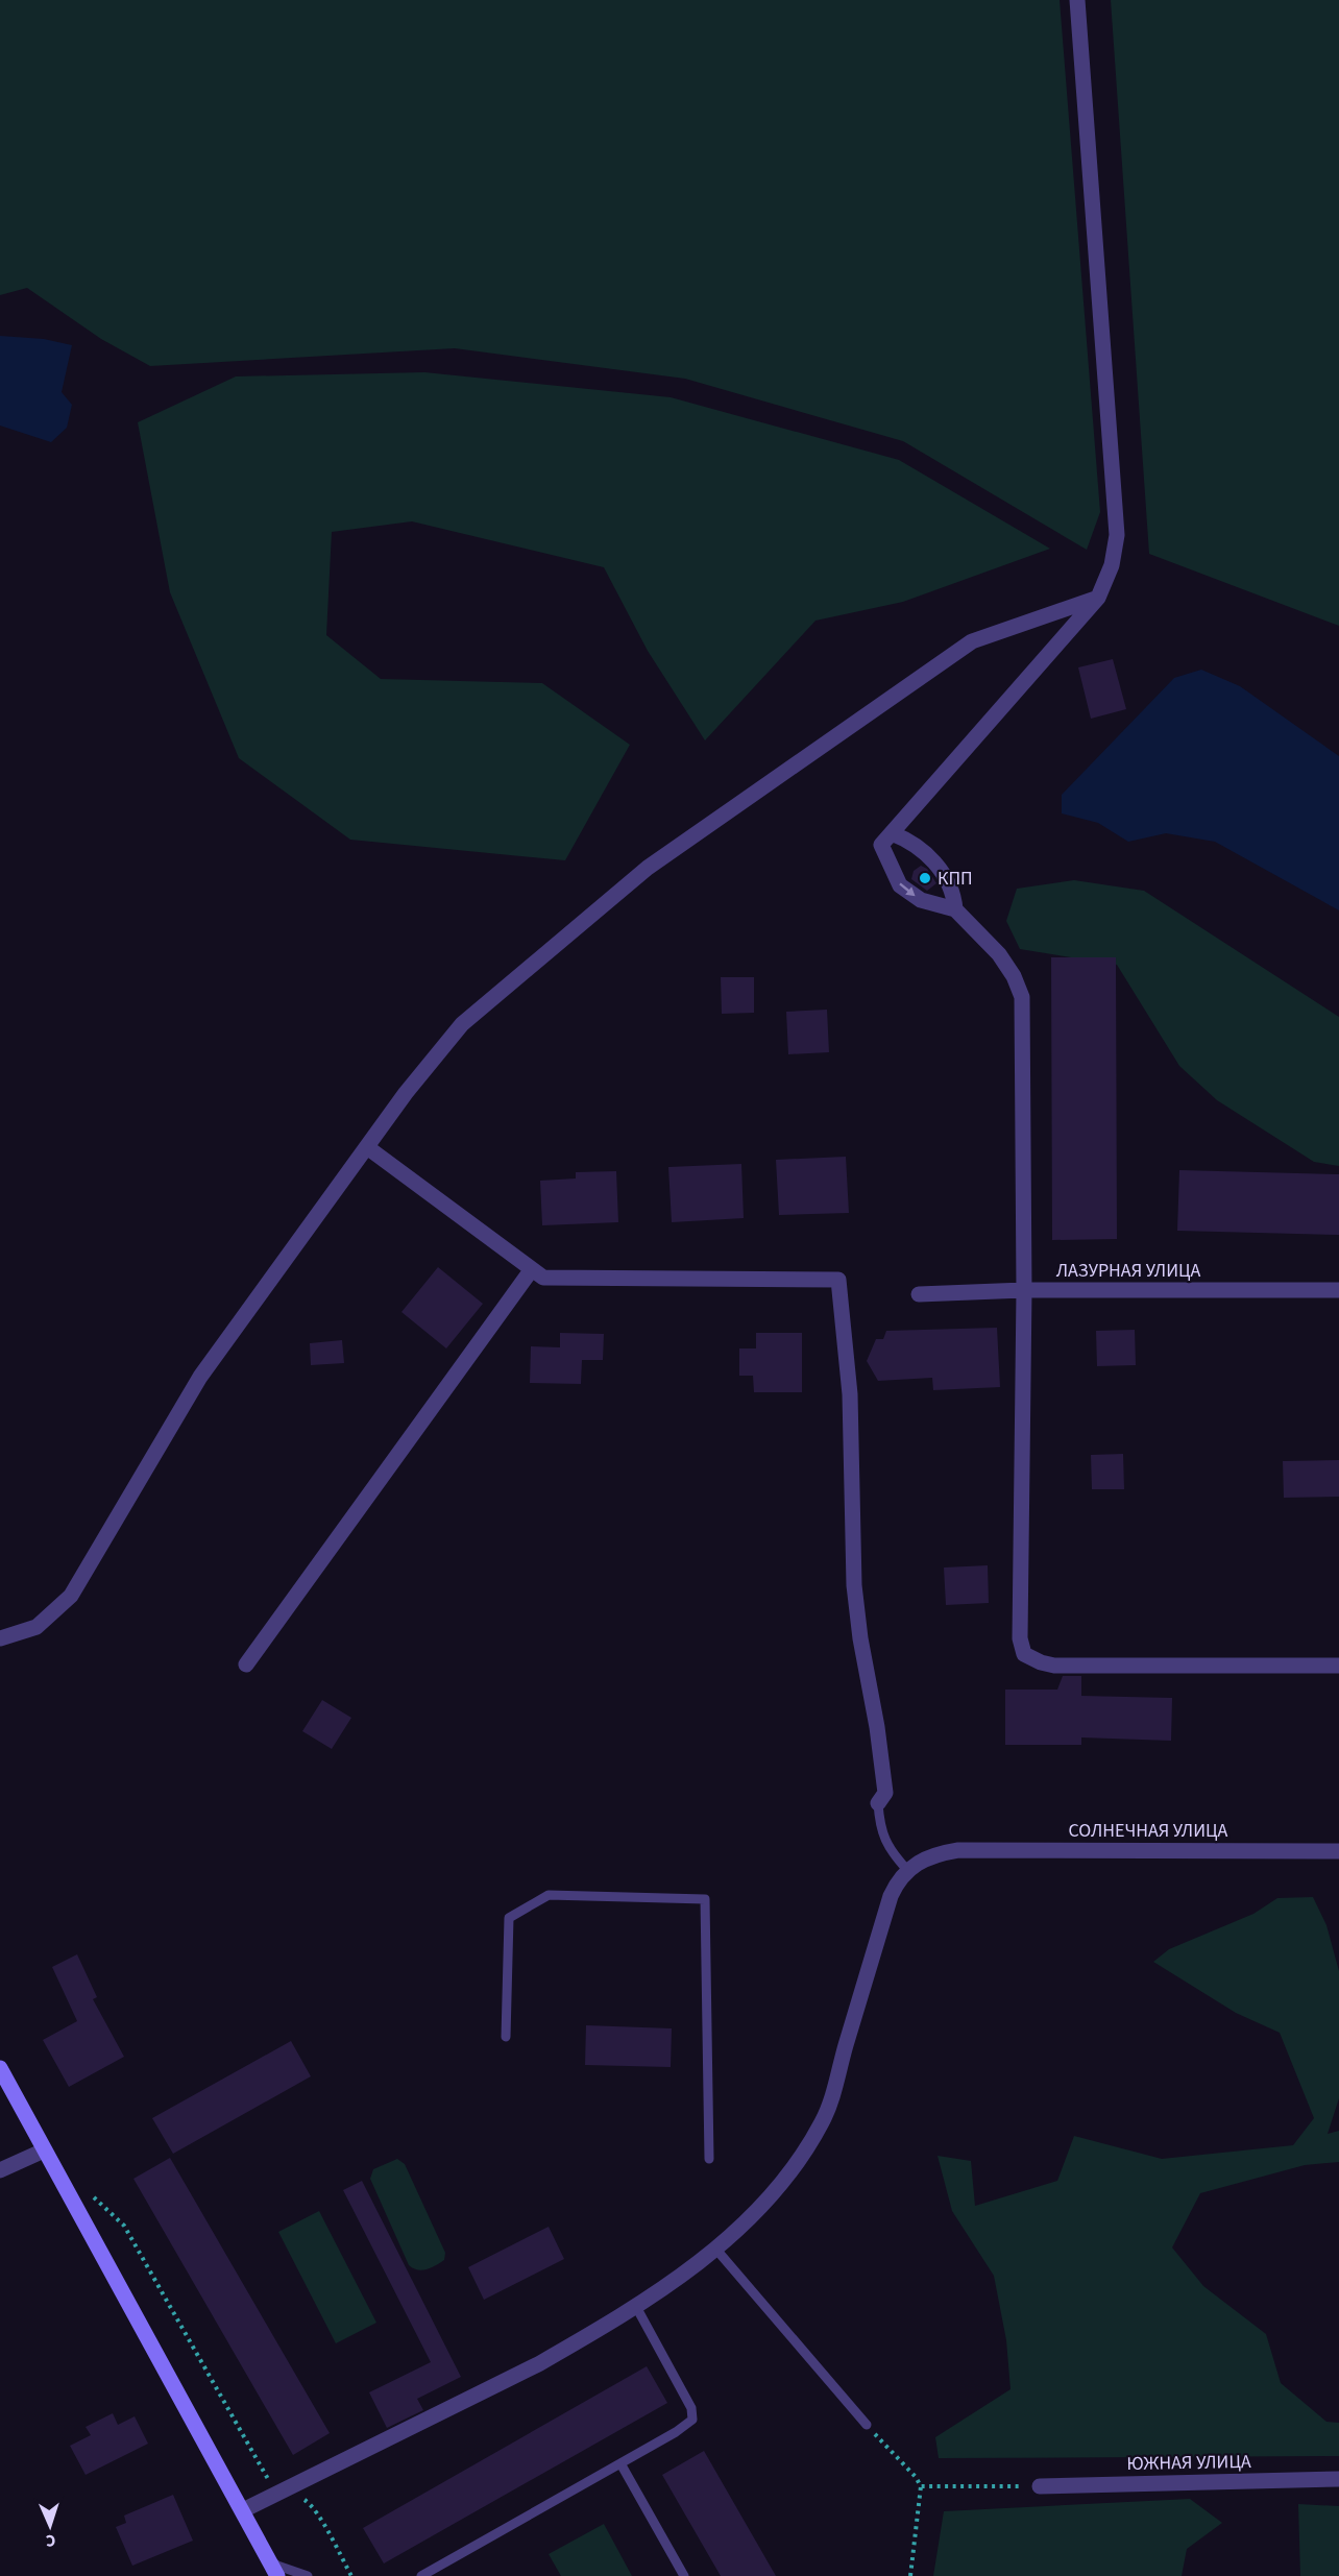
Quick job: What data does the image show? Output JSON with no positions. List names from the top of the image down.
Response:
{
  "streets": {
    "street": ["ЛАЗУРНАЯ УЛИЦА", "СОЛНЕЧНАЯ УЛИЦА", "ЮЖНАЯ УЛИЦА"]
  },
  "places": ["КПП"],
  "north": "bottom"
}
